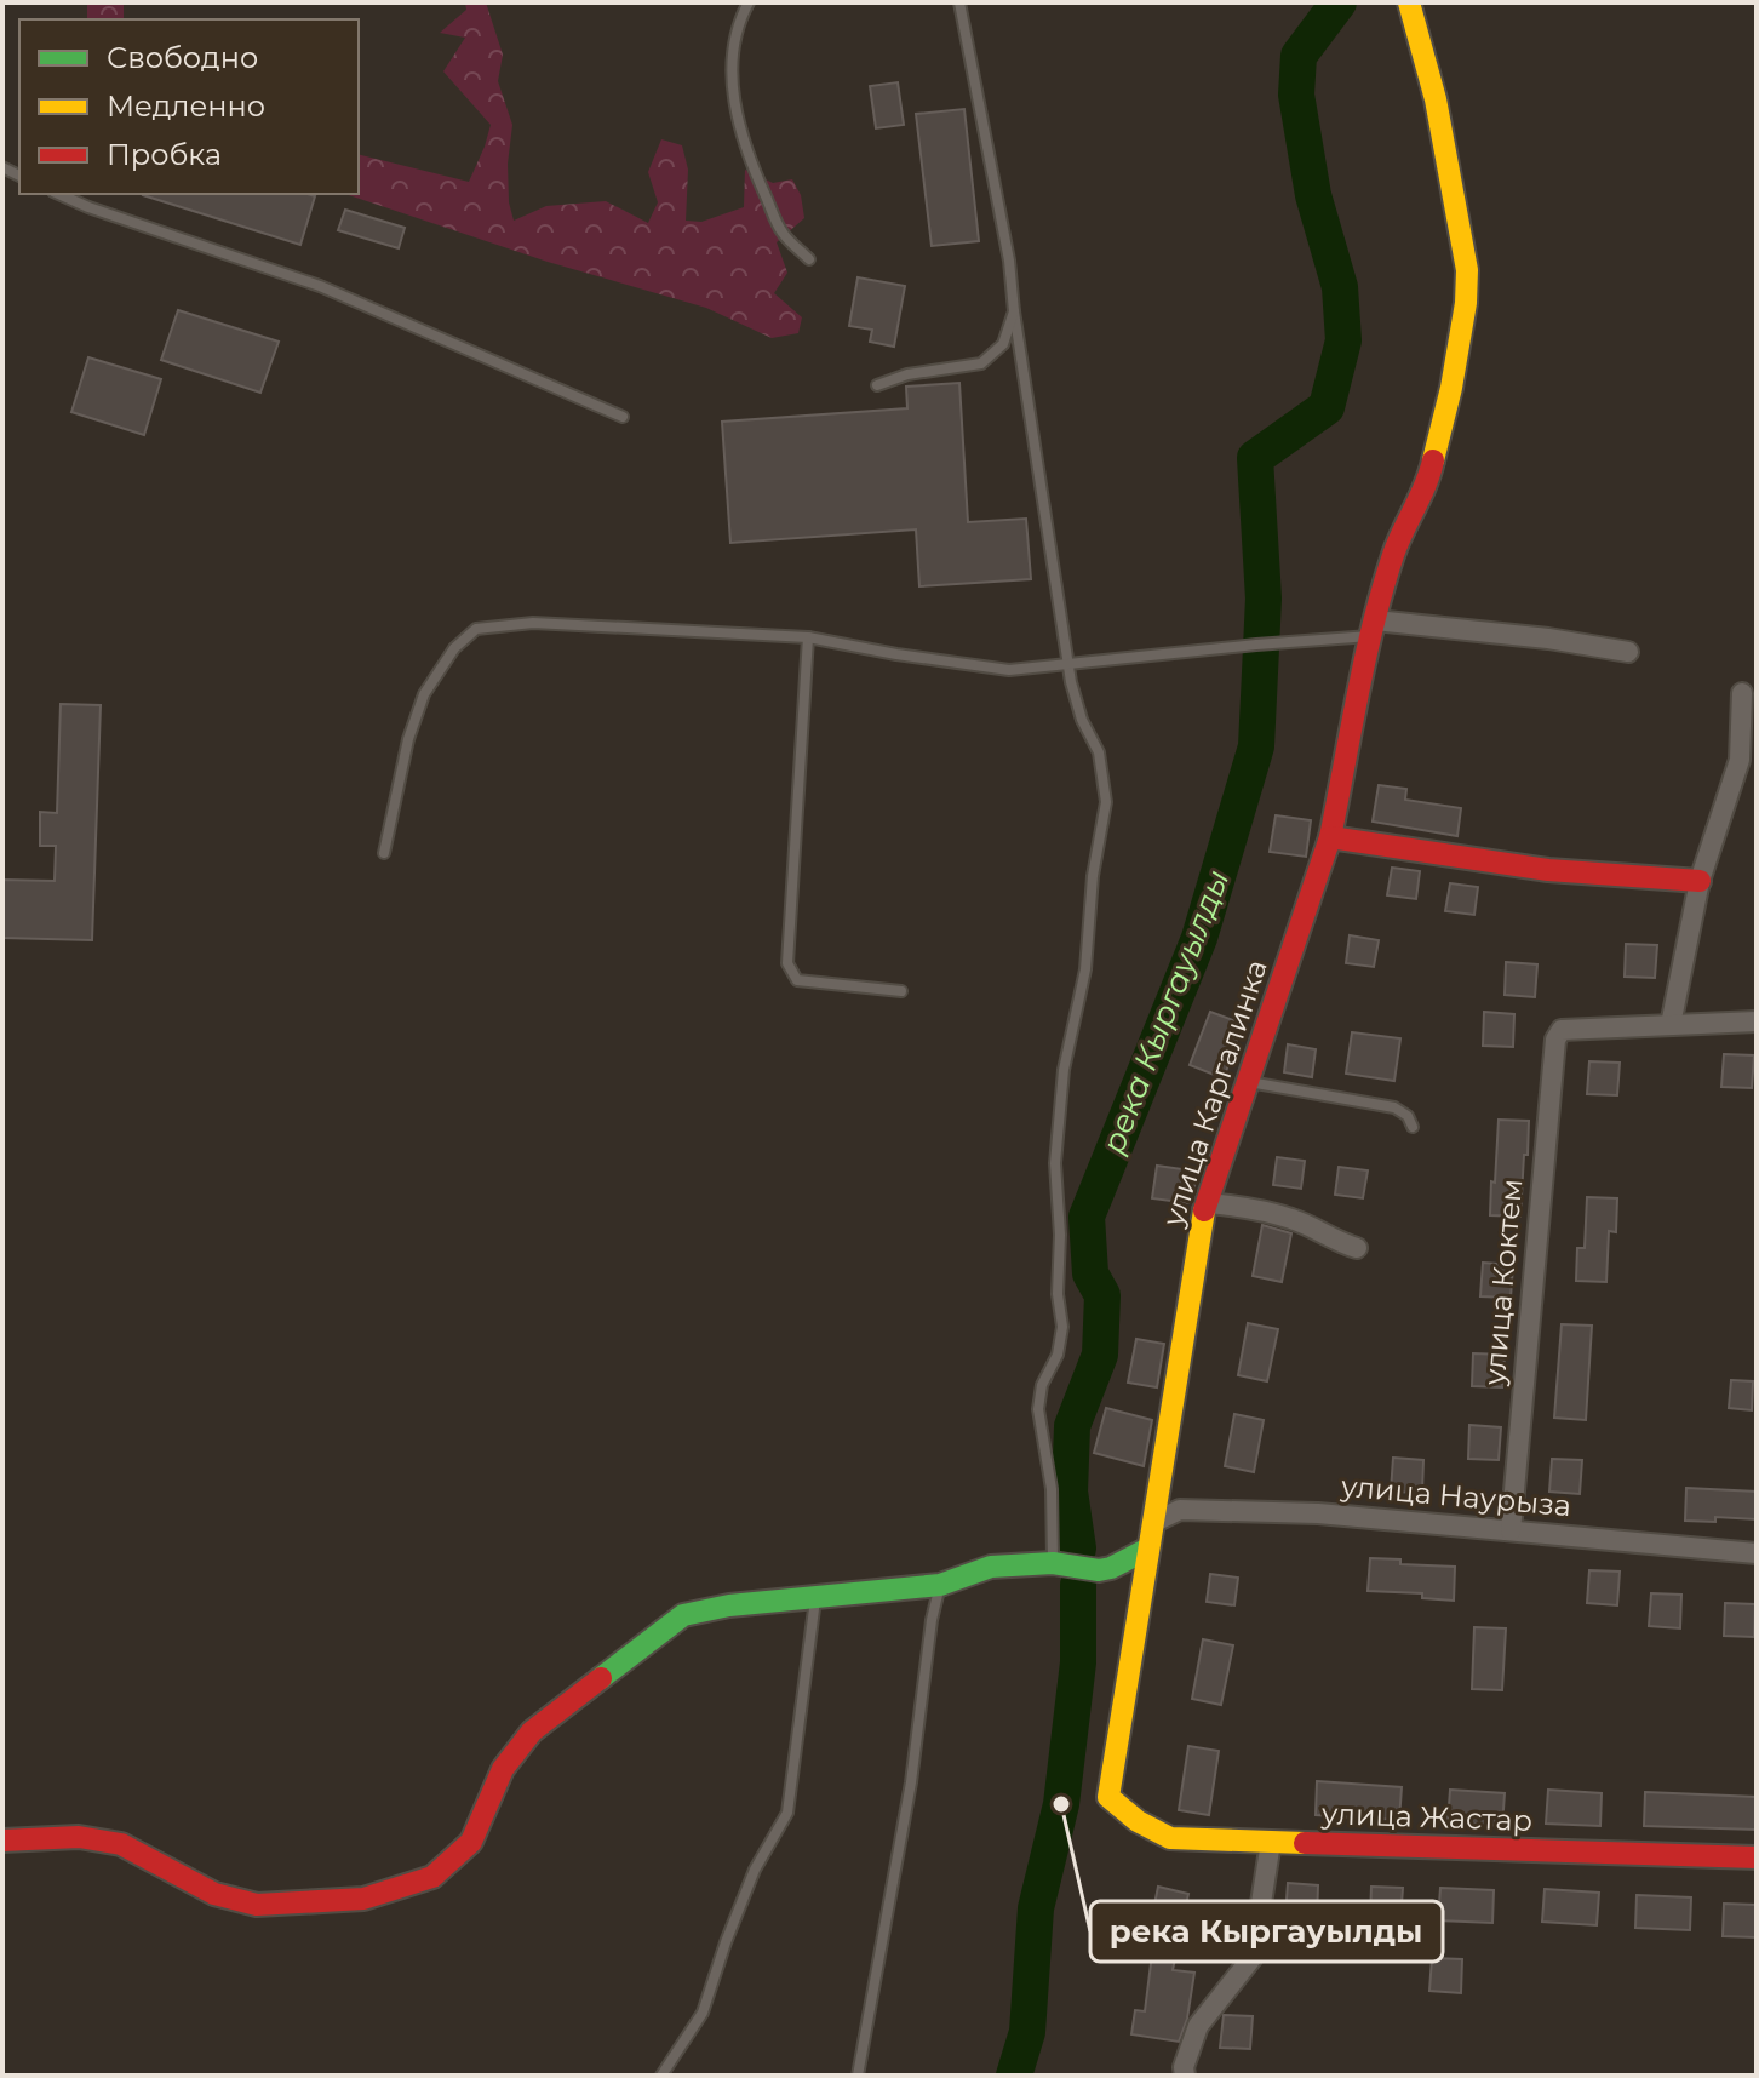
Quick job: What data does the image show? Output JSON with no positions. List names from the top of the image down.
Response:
{
  "streets": {
    "street": [
      "улица Каргалинка",
      "улица Коктем",
      "улица Наурыза",
      "улица Жастар"
    ]
  },
  "crossings": [
    ["улица Каргалинка", "улица Наурыза"],
    ["улица Каргалинка", "улица Жастар"],
    ["улица Коктем", "улица Наурыза"]
  ],
  "water": ["река Кыргауылды"],
  "places": ["река Кыргауылды"],
  "legend": ["Свободно", "Медленно", "Пробка"]
}
